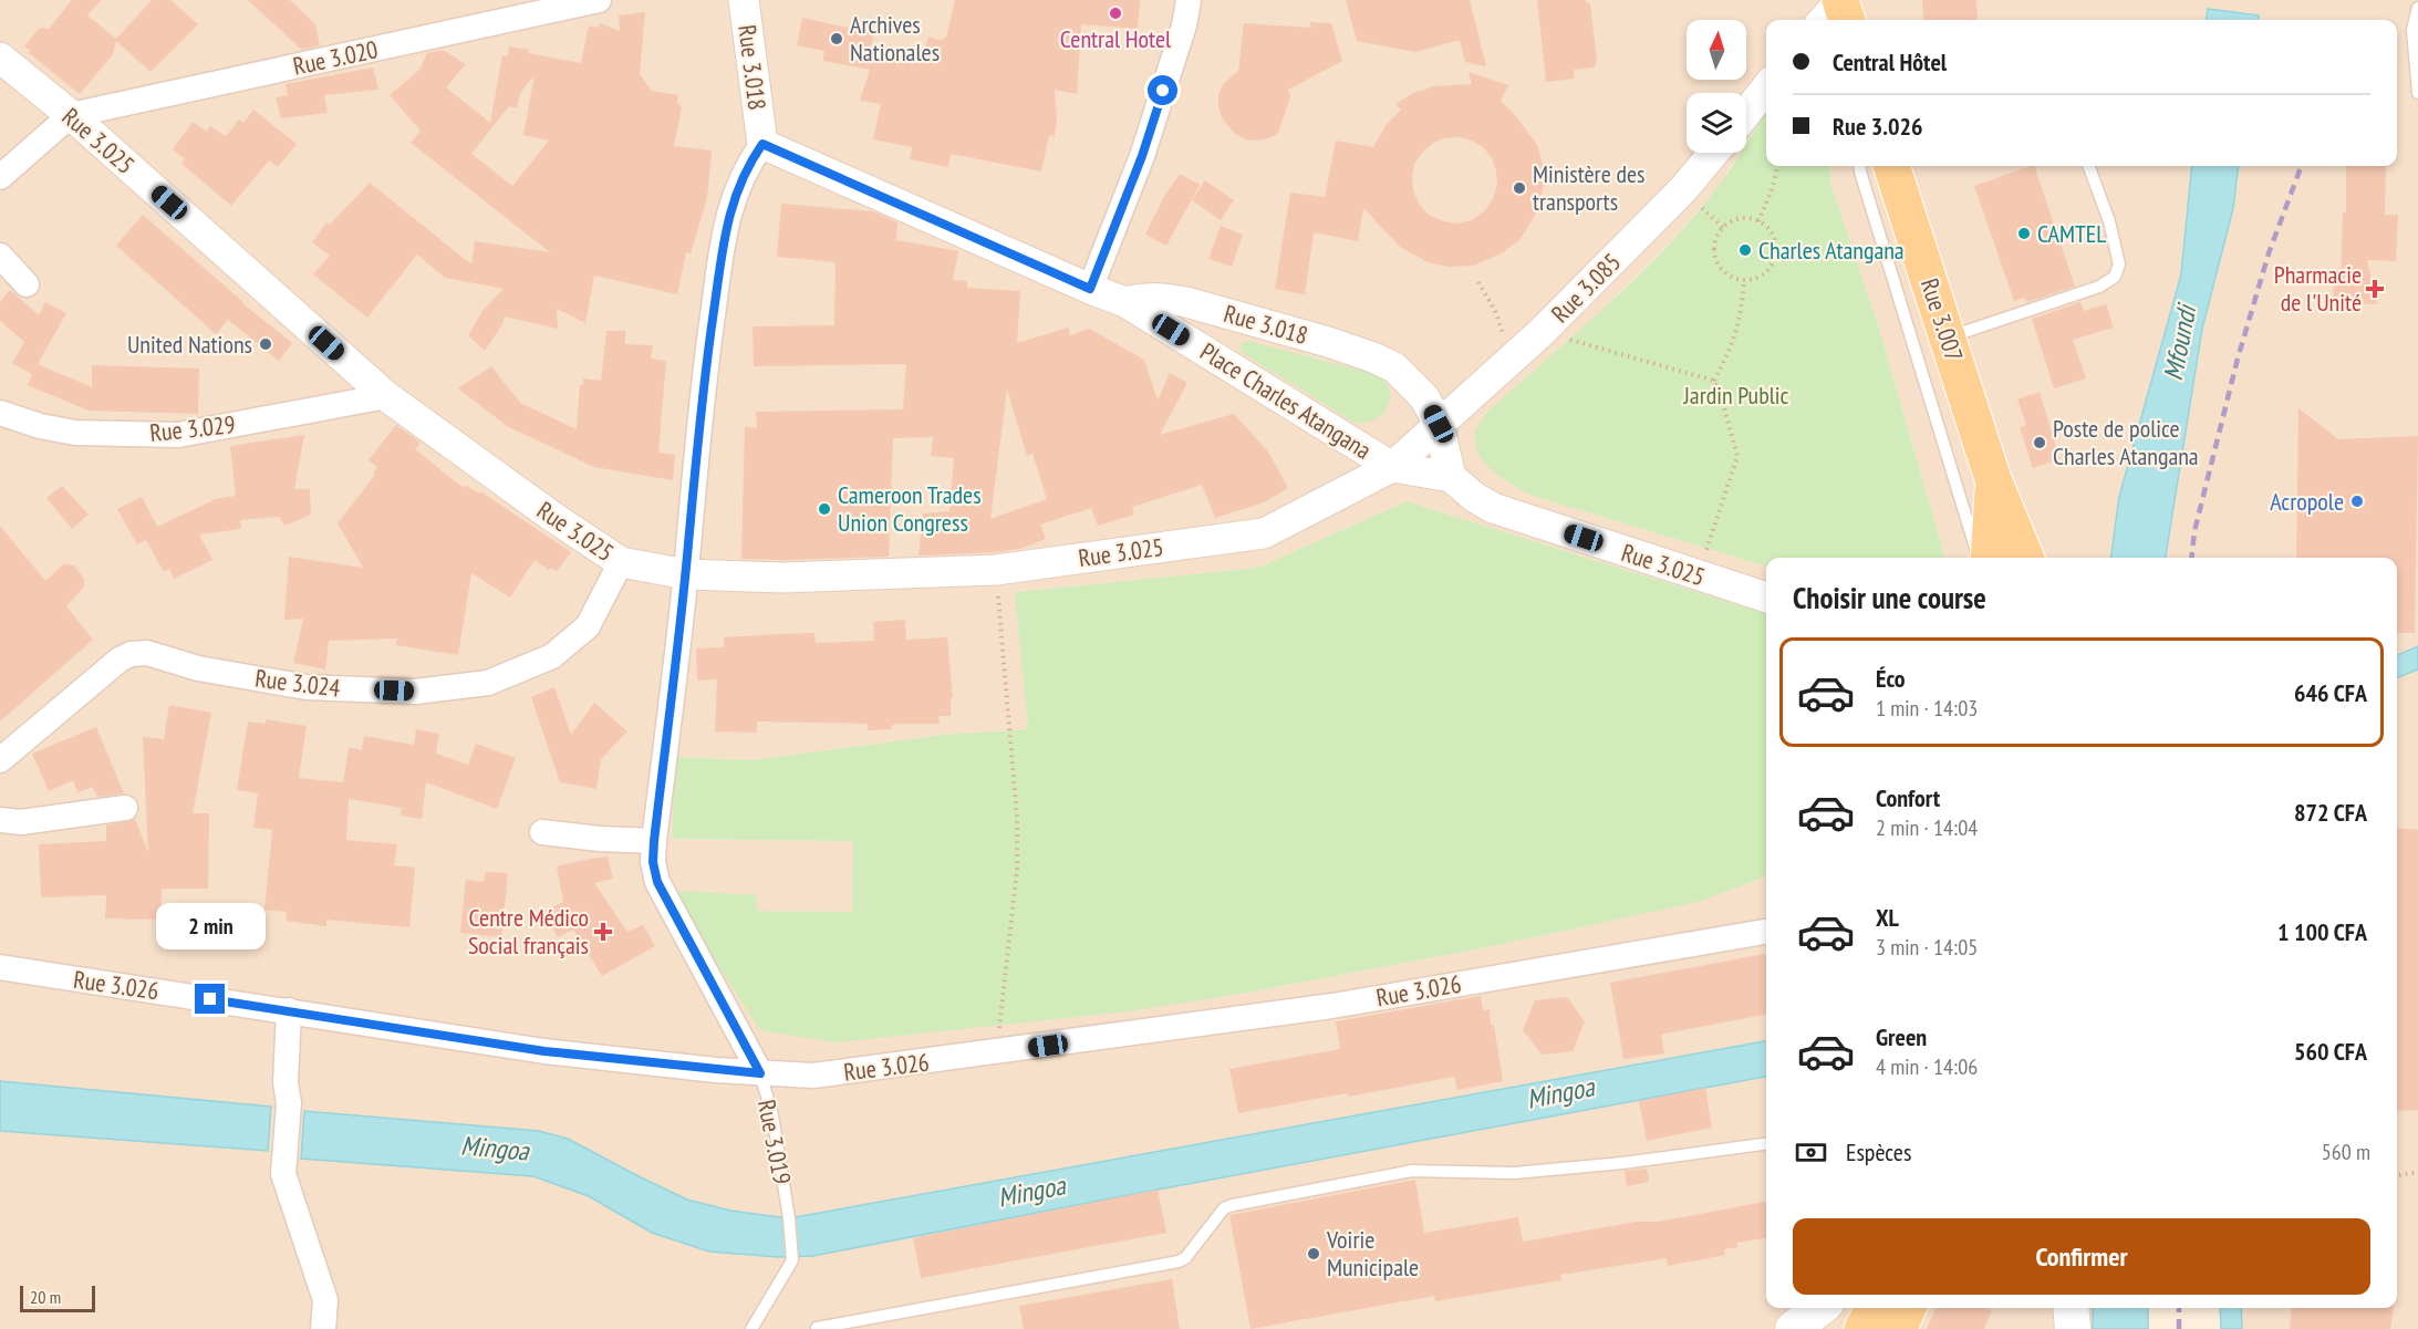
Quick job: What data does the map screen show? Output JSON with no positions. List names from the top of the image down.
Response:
{
  "streets": {
    "main road": ["Rue 3.007"],
    "street": [
      "Rue 3.020",
      "Rue 3.018",
      "Rue 3.025",
      "Rue 3.085",
      "Place Charles Atangana",
      "Rue 3.029",
      "Rue 3.024",
      "Rue 3.026",
      "Rue 3.019"
    ]
  },
  "crossings": [
    ["Rue 3.020", "Rue 3.025"],
    ["Rue 3.018", "Rue 3.085"],
    ["Rue 3.018", "Place Charles Atangana"],
    ["Rue 3.018", "Rue 3.019"],
    ["Rue 3.025", "Place Charles Atangana"],
    ["Rue 3.025", "Rue 3.029"],
    ["Rue 3.025", "Rue 3.024"],
    ["Rue 3.025", "Rue 3.019"],
    ["Rue 3.085", "Place Charles Atangana"],
    ["Rue 3.026", "Rue 3.019"]
  ],
  "water": ["Mfoundi", "Mingoa"],
  "parks": ["Jardin Public"],
  "places": {
    "other": [
      "Central Hotel",
      "Archives Nationales",
      "Ministère des transports",
      "CAMTEL",
      "Charles Atangana",
      "United Nations",
      "Poste de police Charles Atangana",
      "Acropole",
      "Cameroon Trades Union Congress",
      "Voirie Municipale"
    ],
    "health": ["Pharmacie de l'Unité", "Centre Médico Social français"]
  },
  "scale_bar": "20 m",
  "north": "top",
  "page": {
    "banner": ["Central Hôtel", "Rue 3.026"],
    "heading": "Choisir une course",
    "list": [
      {
        "name": "Éco",
        "note": "1 min · 14:03",
        "value": "646 CFA"
      },
      {
        "name": "Confort",
        "note": "2 min · 14:04",
        "value": "872 CFA"
      },
      {
        "name": "XL",
        "note": "3 min · 14:05",
        "value": "1 100 CFA"
      },
      {
        "name": "Green",
        "note": "4 min · 14:06",
        "value": "560 CFA"
      }
    ],
    "bubble": "2 min",
    "pay": ["Espèces", "560 m"],
    "buttons": "Confirmer",
    "scale": "20 m"
  }
}
